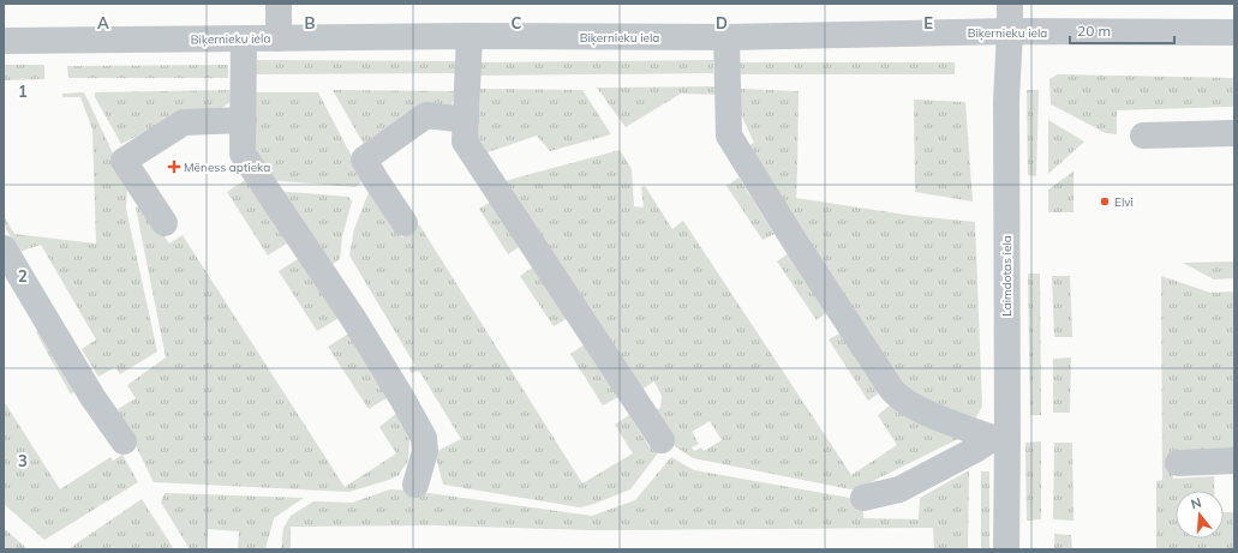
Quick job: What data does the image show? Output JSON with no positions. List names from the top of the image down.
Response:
{
  "streets": {
    "street": ["Biķernieku iela", "Laimdotas iela"]
  },
  "crossings": [
    ["Biķernieku iela", "Laimdotas iela"]
  ],
  "places": {
    "health": ["Mēness aptieka"],
    "other": ["Elvi"]
  },
  "scale_bar": "20 m",
  "north": "top",
  "grid": {
    "columns": [
      "A",
      "B",
      "C",
      "D",
      "E"
    ],
    "rows": ["1", "2", "3"]
  }
}
